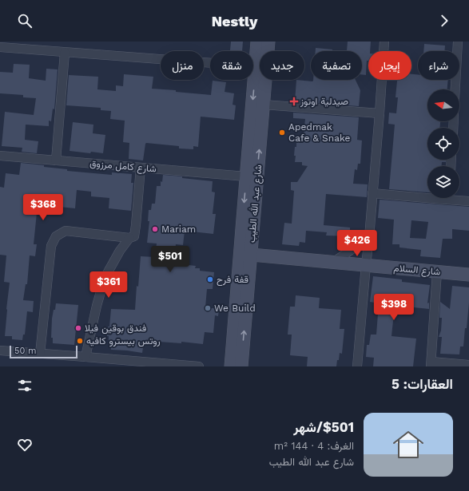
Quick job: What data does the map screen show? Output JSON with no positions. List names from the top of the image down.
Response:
{
  "streets": {
    "main road": ["شارع عبد الله الطيب", "شارع السلام"],
    "street": ["شارع كامل مرزوق"]
  },
  "crossings": [
    ["شارع كامل مرزوق", "شارع عبد الله الطيب"],
    ["شارع عبد الله الطيب", "شارع السلام"]
  ],
  "places": {
    "health": ["صيدلية اوتوز"],
    "other": [
      "Apedmak Cafe & Snake",
      "Mariam",
      "قفة فرح",
      "We Build",
      "فندق بوقين فيلا",
      "روتس بيسترو كافيه"
    ]
  },
  "scale_bar": "50 m",
  "north": "left",
  "page": {
    "header": "Nestly",
    "chip": [
      "شراء",
      "إيجار",
      "تصفية",
      "جديد",
      "شقة",
      "منزل"
    ],
    "price": [
      "$368",
      "$426",
      "$501",
      "$361",
      "$398"
    ],
    "scale": "50 m",
    "heading": "العقارات: 5",
    "list": [
      {
        "name": "$501/شهر",
        "note": "الغرف: 4 · 144 m² · شارع عبد الله الطيب"
      }
    ]
  }
}
